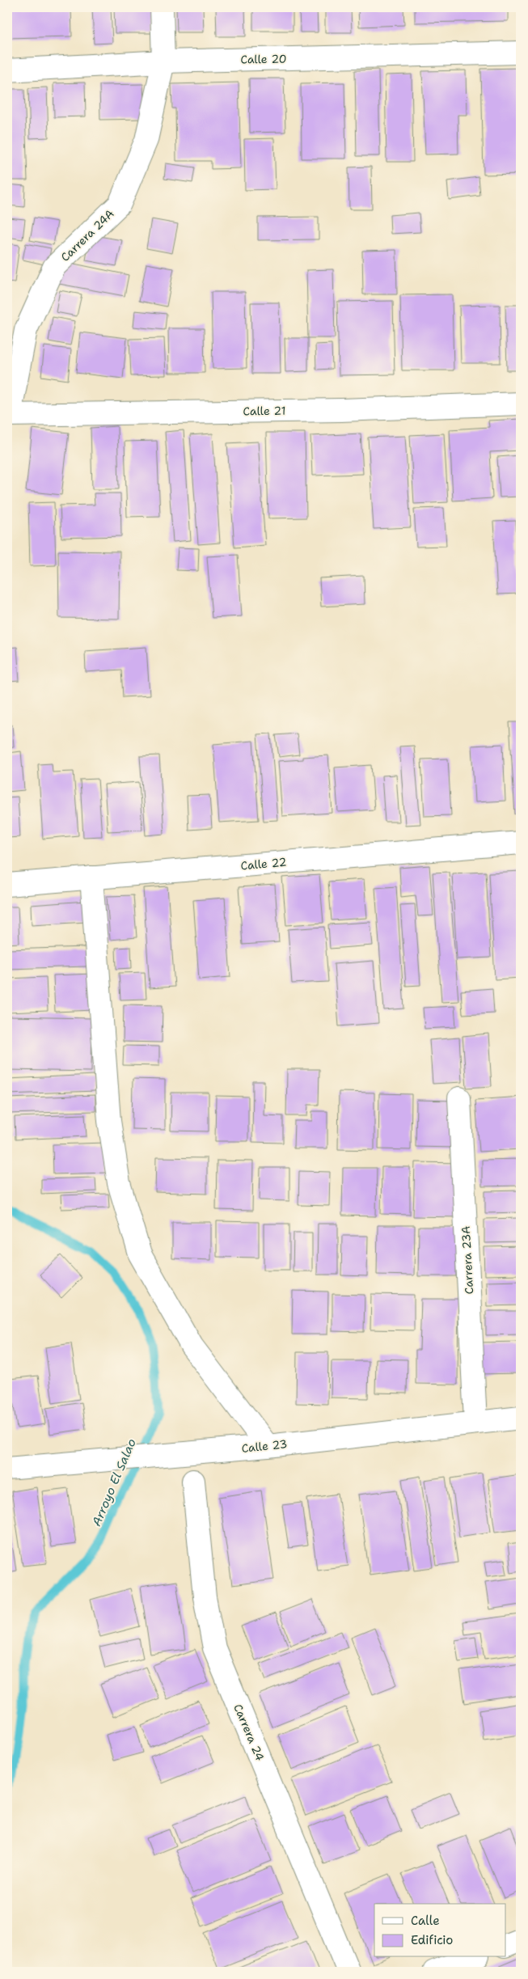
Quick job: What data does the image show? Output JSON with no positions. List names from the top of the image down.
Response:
{
  "streets": {
    "street": [
      "Calle 20",
      "Carrera 24A",
      "Calle 21",
      "Calle 22",
      "Carrera 23A",
      "Calle 23",
      "Carrera 24"
    ]
  },
  "crossings": [
    ["Calle 20", "Carrera 24A"],
    ["Carrera 24A", "Calle 21"],
    ["Carrera 23A", "Calle 23"]
  ],
  "water": ["Arroyo El Salao"],
  "legend": ["Calle", "Edificio"]
}
